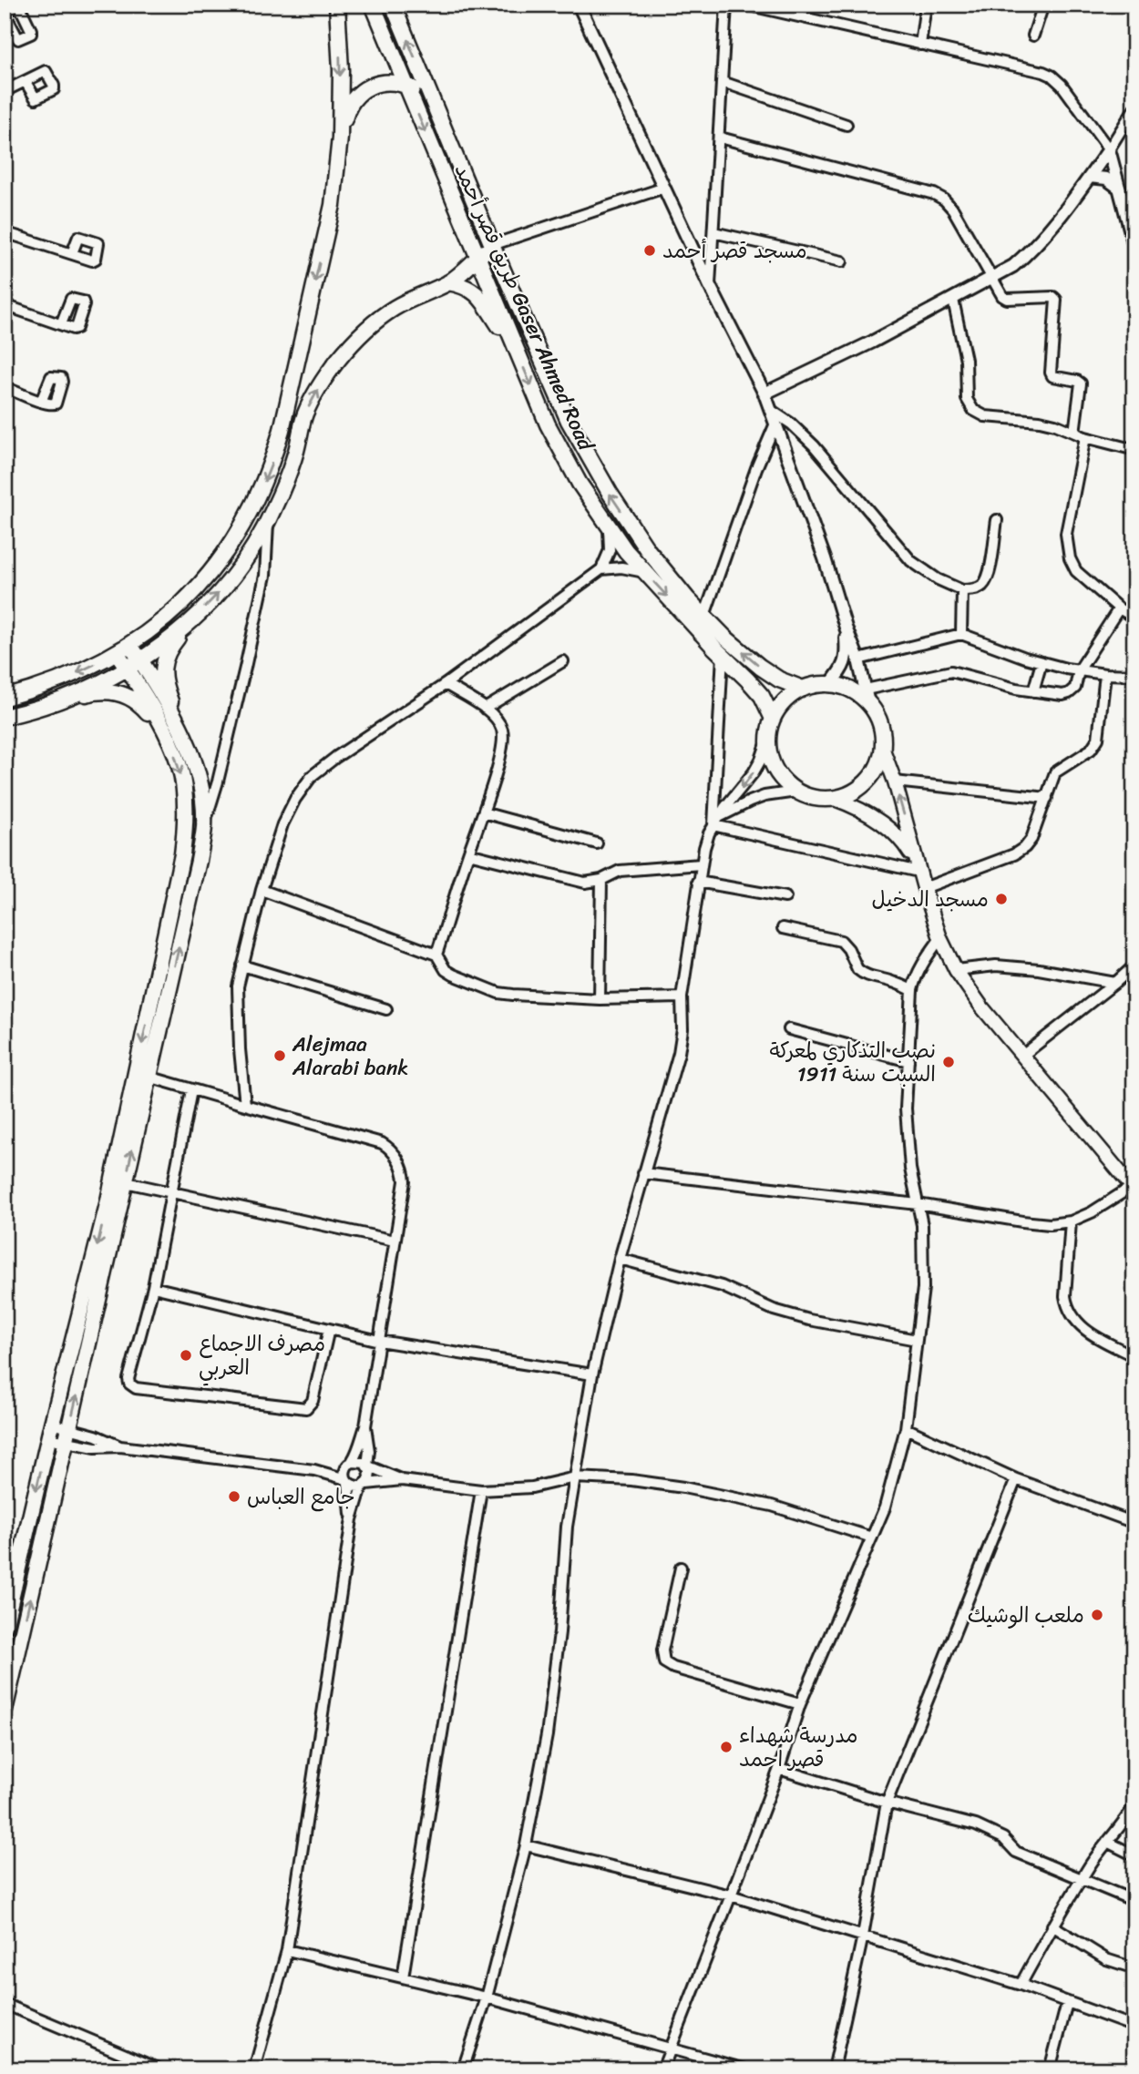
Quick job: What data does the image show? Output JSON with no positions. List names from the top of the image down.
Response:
{
  "streets": {
    "main road": ["طريق قصر أحمد Gaser Ahmed Road"]
  },
  "places": [
    "مسجد قصر أحمد",
    "مسجد الدخيل",
    "Alejmaa Alarabi bank",
    "نصب التذكاري لمعركة السبت سنة 1911",
    "مصرف الاجماع العربي",
    "جامع العباس",
    "ملعب الوشيك",
    "مدرسة شهداء قصر احمد"
  ]
}
